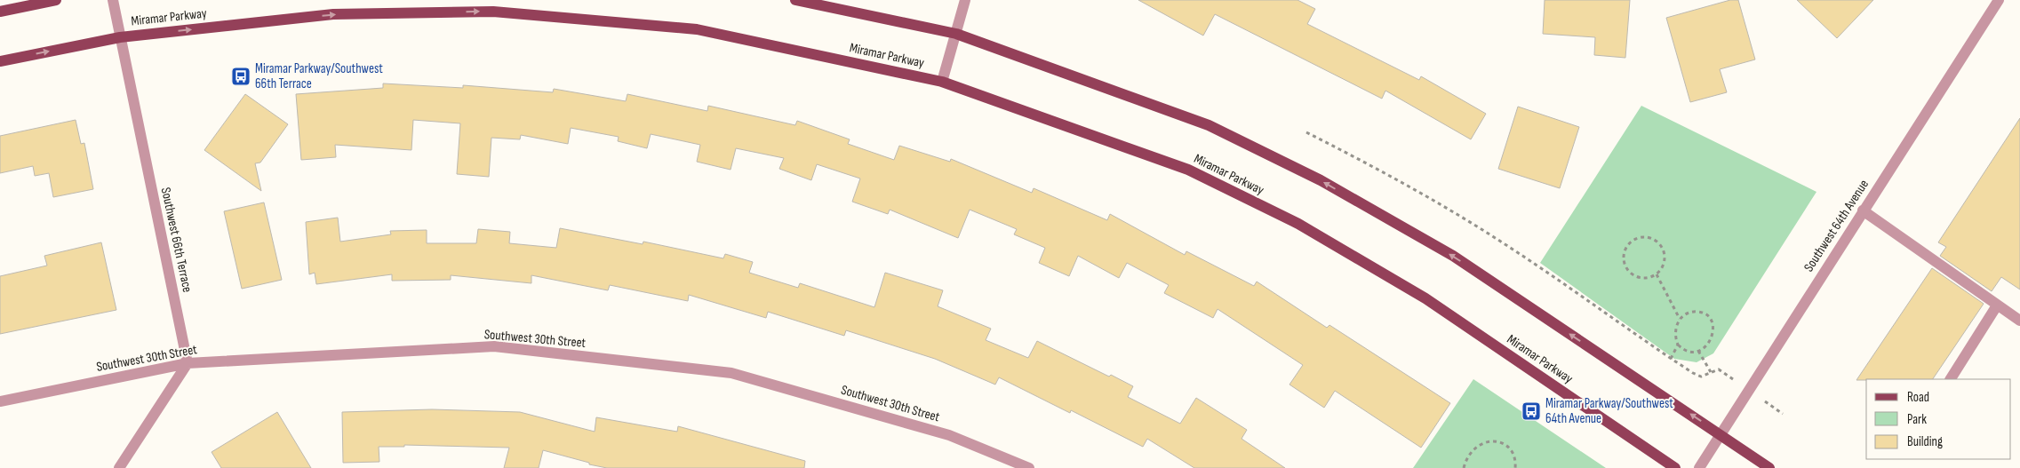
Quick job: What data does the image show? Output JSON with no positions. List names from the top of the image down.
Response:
{
  "streets": {
    "main road": ["Miramar Parkway"],
    "street": ["Southwest 64th Avenue", "Southwest 66th Terrace", "Southwest 30th Street"]
  },
  "crossings": [
    ["Miramar Parkway", "Southwest 66th Terrace"],
    ["Southwest 66th Terrace", "Southwest 30th Street"]
  ],
  "one_way": ["Miramar Parkway"],
  "places": {
    "bus stop": ["Miramar Parkway/Southwest 66th Terrace", "Miramar Parkway/Southwest 64th Avenue"]
  },
  "legend": ["Road", "Park", "Building"]
}
